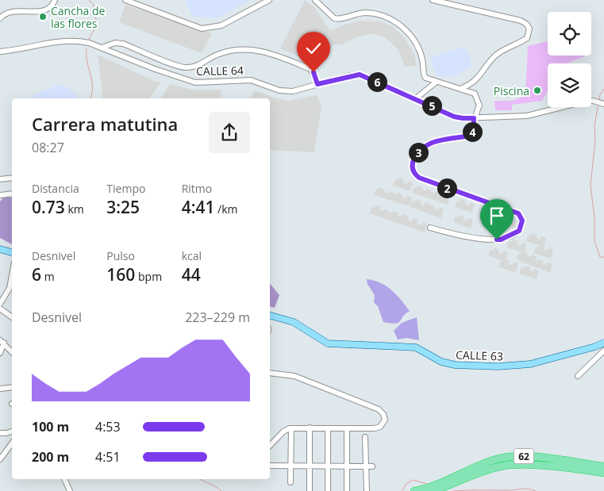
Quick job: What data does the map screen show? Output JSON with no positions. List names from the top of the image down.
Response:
{
  "streets": {
    "highway": ["62"],
    "main road": ["CALLE 63"],
    "street": ["CALLE 64"]
  },
  "places": ["Cancha de las flores", "Piscina"],
  "page": {
    "pins": [
      "6",
      "5",
      "4",
      "3",
      "2"
    ],
    "heading": ["Carrera matutina", "08:27"],
    "stats": [
      ["Distancia", "0.73 km"],
      ["Tiempo", "3:25"],
      ["Ritmo", "4:41 /km"],
      ["Desnivel", "6 m"],
      ["Pulso", "160 bpm"],
      ["kcal", "44"]
    ],
    "chart": ["Desnivel", "223–229 m"],
    "list": [
      {
        "name": "100 m",
        "note": "4:53"
      },
      {
        "name": "200 m",
        "note": "4:51"
      }
    ]
  }
}
